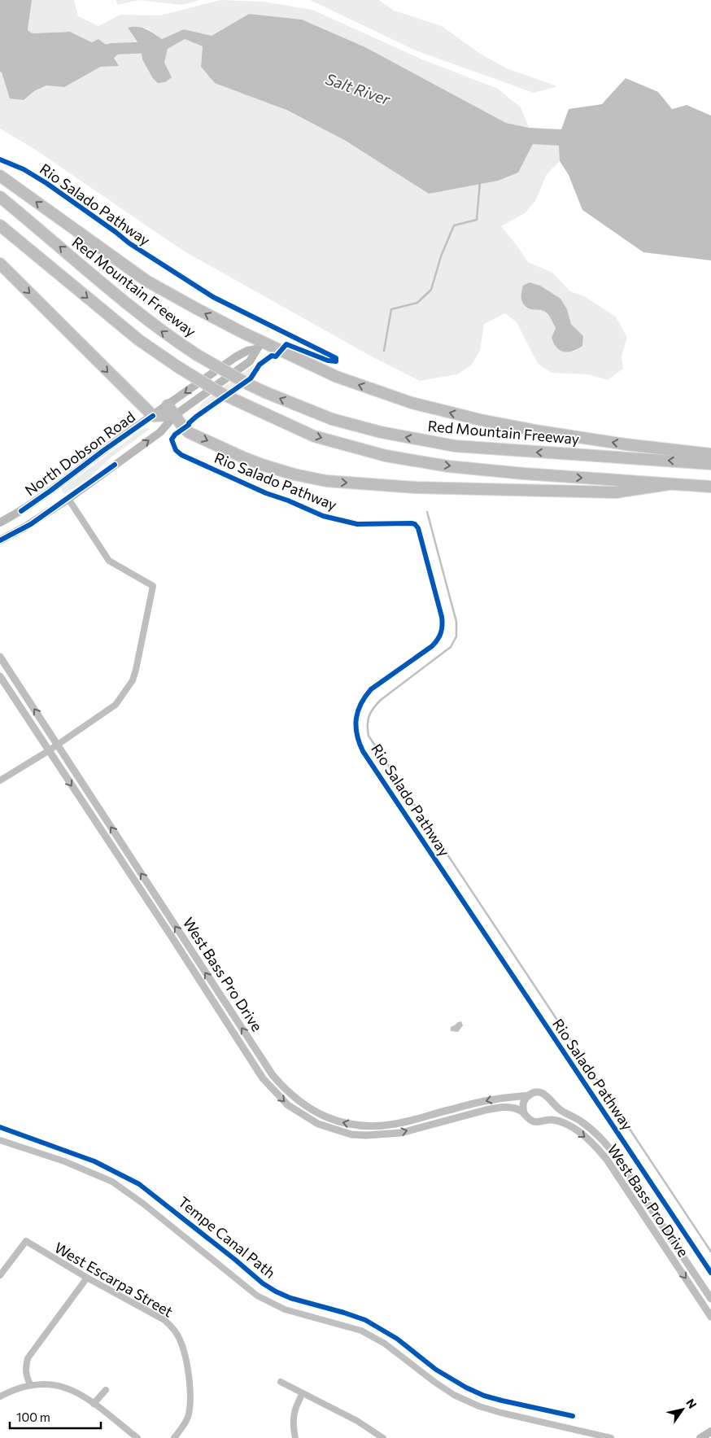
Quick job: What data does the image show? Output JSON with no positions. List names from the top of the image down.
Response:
{
  "streets": {
    "highway": ["Red Mountain Freeway"],
    "main road": ["North Dobson Road"],
    "street": ["West Bass Pro Drive", "West Escarpa Street"],
    "cycle path": ["Rio Salado Pathway", "Tempe Canal Path"]
  },
  "water": ["Salt River"],
  "scale_bar": "100 m",
  "north": "top right"
}
